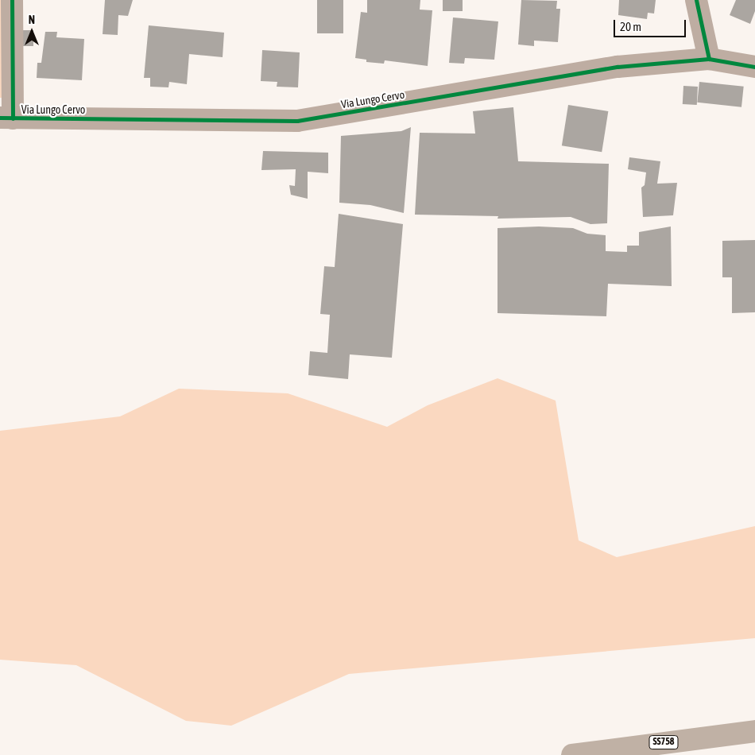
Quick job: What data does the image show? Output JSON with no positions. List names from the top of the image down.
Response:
{
  "streets": {
    "highway": ["SS758"],
    "street": ["Via Lungo Cervo"]
  },
  "scale_bar": "20 m",
  "north": "top"
}
